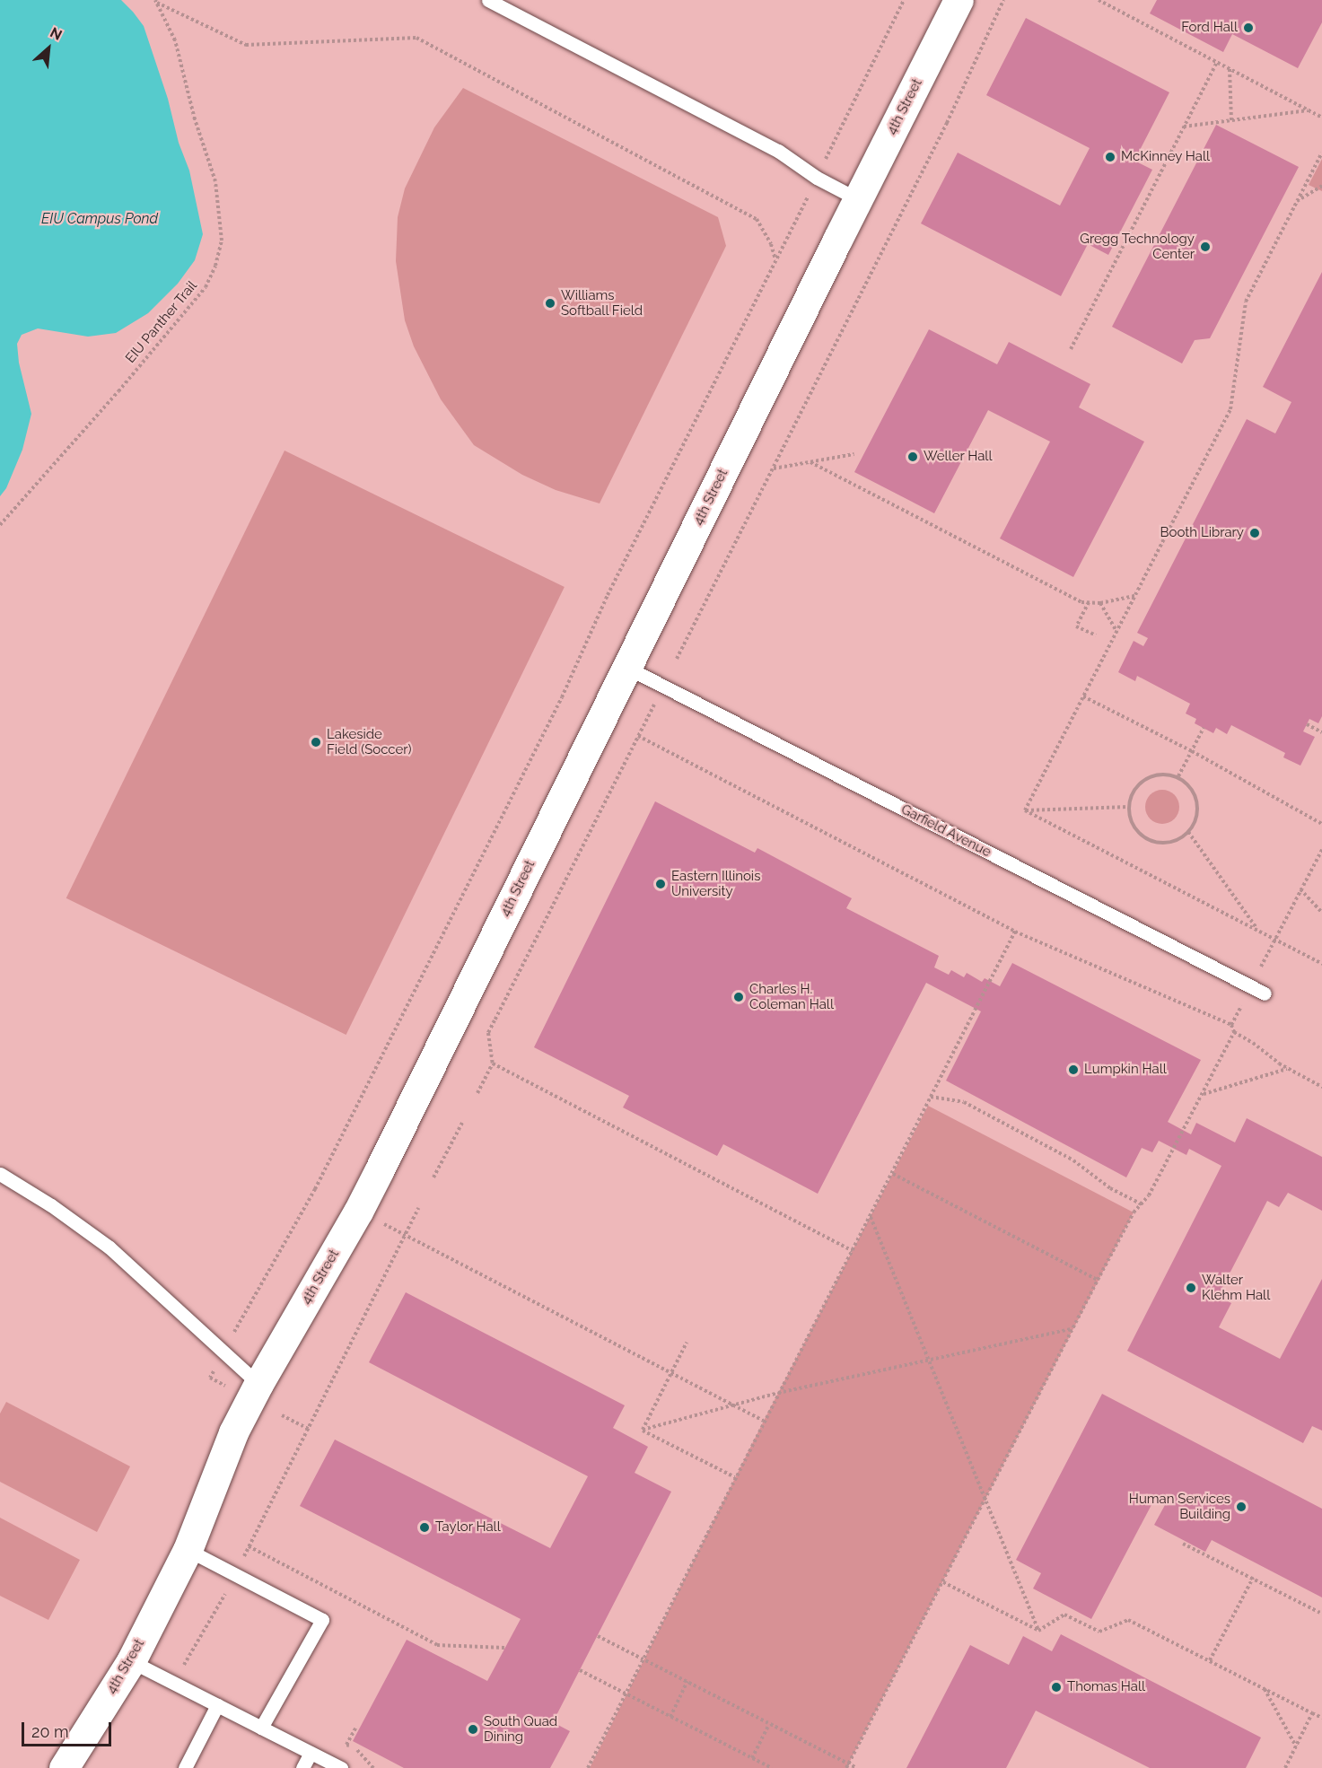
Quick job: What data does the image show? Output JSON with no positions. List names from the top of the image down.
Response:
{
  "streets": {
    "street": ["4th Street"],
    "lane": ["Garfield Avenue"],
    "path": ["EIU Panther Trail"]
  },
  "crossings": [
    ["4th Street", "Garfield Avenue"]
  ],
  "water": ["EIU Campus Pond"],
  "places": [
    "Ford Hall",
    "McKinney Hall",
    "Gregg Technology Center",
    "Williams Softball Field",
    "Weller Hall",
    "Booth Library",
    "Lakeside Field (Soccer)",
    "Eastern Illinois University",
    "Charles H. Coleman Hall",
    "Lumpkin Hall",
    "Walter Klehm Hall",
    "Human Services Building",
    "Taylor Hall",
    "Thomas Hall",
    "South Quad Dining"
  ],
  "scale_bar": "20 m",
  "north": "top right"
}
